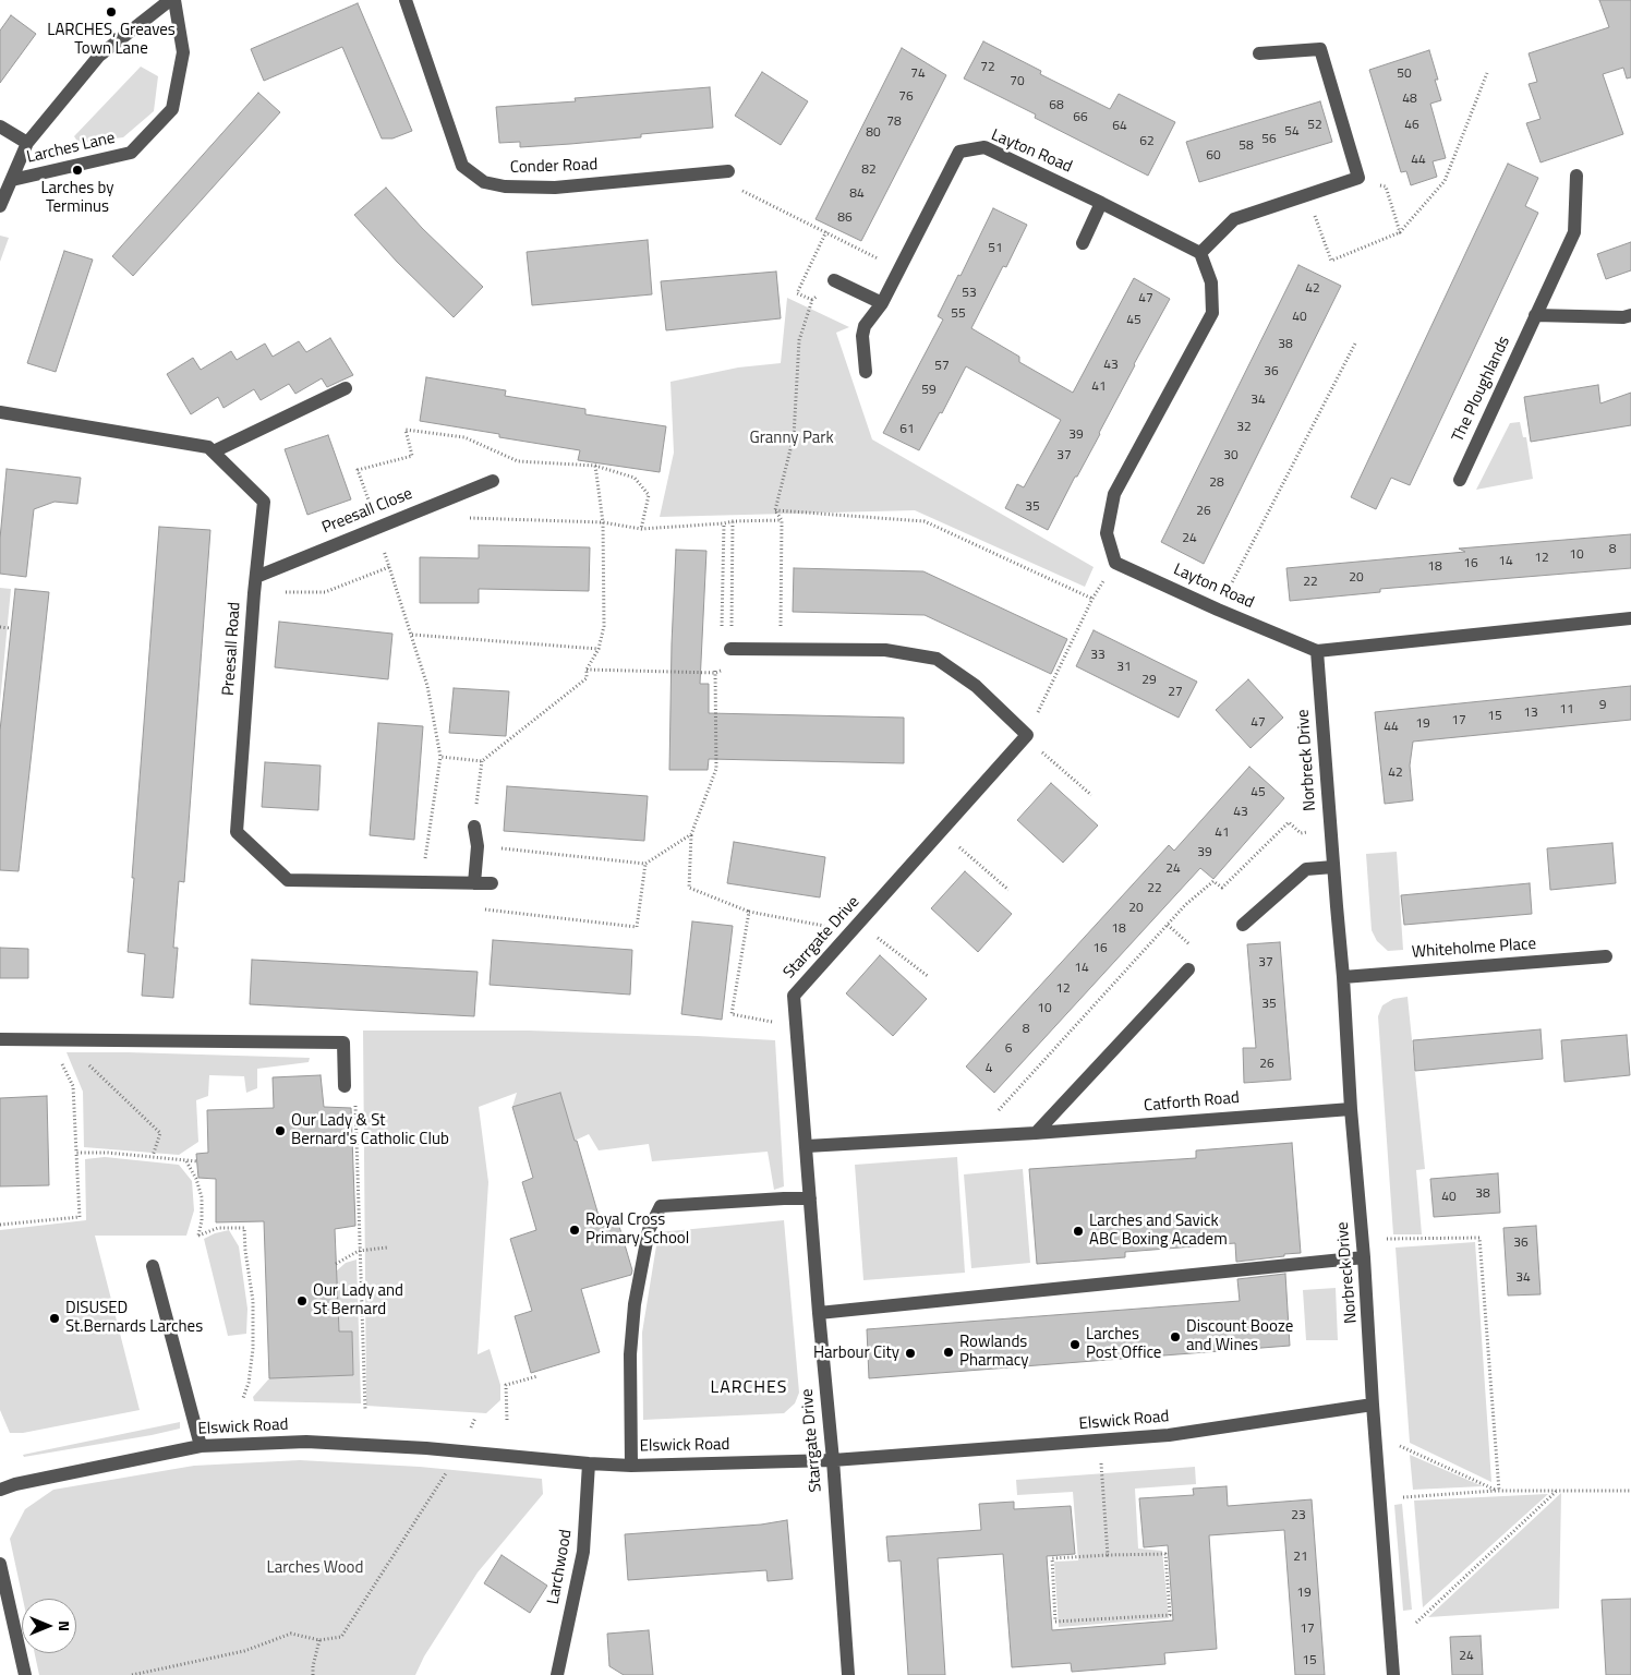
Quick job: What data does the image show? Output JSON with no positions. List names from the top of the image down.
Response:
{
  "streets": {
    "street": [
      "Larches Lane",
      "Layton Road",
      "Conder Road",
      "The Ploughlands",
      "Preesall Close",
      "Preesall Road",
      "Norbreck Drive",
      "Starrgate Drive",
      "Whiteholme Place",
      "Catforth Road",
      "Elswick Road",
      "Larchwood"
    ]
  },
  "crossings": [
    ["Layton Road", "Norbreck Drive"],
    ["Preesall Close", "Preesall Road"],
    ["Norbreck Drive", "Whiteholme Place"],
    ["Norbreck Drive", "Catforth Road"],
    ["Norbreck Drive", "Elswick Road"],
    ["Starrgate Drive", "Catforth Road"],
    ["Starrgate Drive", "Elswick Road"],
    ["Elswick Road", "Larchwood"]
  ],
  "districts": ["LARCHES"],
  "parks": ["Granny Park", "Larches Wood"],
  "places": [
    "LARCHES, Greaves Town Lane",
    "Larches by Terminus",
    "Our Lady & St Bernard's Catholic Club",
    "Royal Cross Primary School",
    "Larches and Savick ABC Boxing Academ",
    "Our Lady and St Bernard",
    "DISUSED St.Bernards Larches",
    "Discount Booze and Wines",
    "Larches Post Office",
    "Rowlands Pharmacy",
    "Harbour City"
  ],
  "house_numbers": [
    "72",
    "74",
    "50",
    "70",
    "76",
    "48",
    "68",
    "66",
    "78",
    "52",
    "46",
    "64",
    "54",
    "80",
    "56",
    "62",
    "58",
    "60",
    "44",
    "82",
    "84",
    "86",
    "51",
    "42",
    "53",
    "47",
    "55",
    "40",
    "45",
    "38",
    "43",
    "57",
    "36",
    "41",
    "59",
    "34",
    "32",
    "61",
    "39",
    "37",
    "30",
    "28",
    "35",
    "26",
    "24",
    "8",
    "10",
    "12",
    "14",
    "16",
    "18",
    "20",
    "22",
    "33",
    "31",
    "29",
    "27",
    "9",
    "11",
    "13",
    "15",
    "17",
    "47",
    "19",
    "44",
    "42",
    "45",
    "43",
    "41",
    "39",
    "24",
    "22",
    "20",
    "18",
    "16",
    "37",
    "14",
    "12",
    "35",
    "10",
    "8",
    "6",
    "26",
    "4",
    "38",
    "40",
    "36",
    "34",
    "23",
    "21",
    "19",
    "17",
    "24",
    "15"
  ],
  "north": "right"
}
